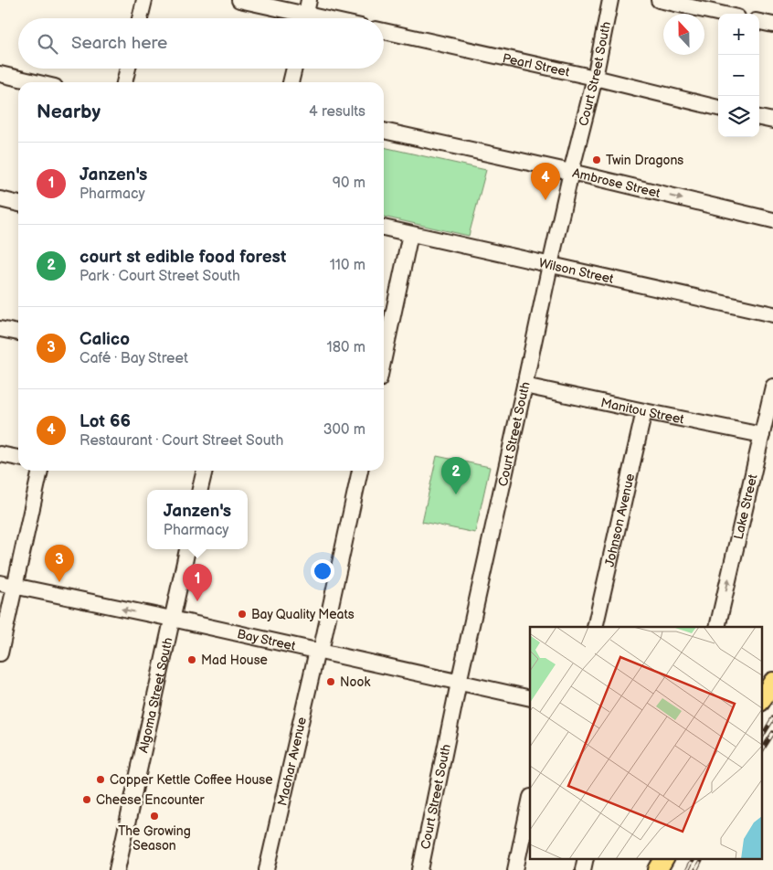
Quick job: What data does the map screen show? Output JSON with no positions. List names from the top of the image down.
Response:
{
  "streets": {
    "street": [
      "Pearl Street",
      "Court Street South",
      "Ambrose Street",
      "Wilson Street",
      "Manitou Street",
      "Lake Street",
      "Johnson Avenue",
      "Bay Street",
      "Algoma Street South",
      "Machar Avenue"
    ]
  },
  "crossings": [
    ["Pearl Street", "Court Street South"],
    ["Court Street South", "Ambrose Street"],
    ["Court Street South", "Wilson Street"],
    ["Court Street South", "Manitou Street"],
    ["Court Street South", "Bay Street"],
    ["Manitou Street", "Lake Street"],
    ["Manitou Street", "Johnson Avenue"],
    ["Bay Street", "Algoma Street South"],
    ["Bay Street", "Machar Avenue"]
  ],
  "one_way": ["Ambrose Street", "Lake Street"],
  "places": [
    "Twin Dragons",
    "Bay Quality Meats",
    "Mad House",
    "Nook",
    "Copper Kettle Coffee House",
    "Cheese Encounter",
    "The Growing Season"
  ],
  "north": "top",
  "page": {
    "map_buttons": ["+", "−"],
    "search": "Search here",
    "heading": ["Nearby", "4 results"],
    "list": [
      {
        "mark": "1",
        "name": "Janzen's",
        "note": "Pharmacy",
        "value": "90 m"
      },
      {
        "mark": "2",
        "name": "court st edible food forest",
        "note": "Park · Court Street South",
        "value": "110 m"
      },
      {
        "mark": "3",
        "name": "Calico",
        "note": "Café · Bay Street",
        "value": "180 m"
      },
      {
        "mark": "4",
        "name": "Lot 66",
        "note": "Restaurant · Court Street South",
        "value": "300 m"
      }
    ],
    "pins": [
      "4",
      "2",
      "3",
      "1"
    ],
    "popup": ["Janzen's", "Pharmacy"]
  }
}
